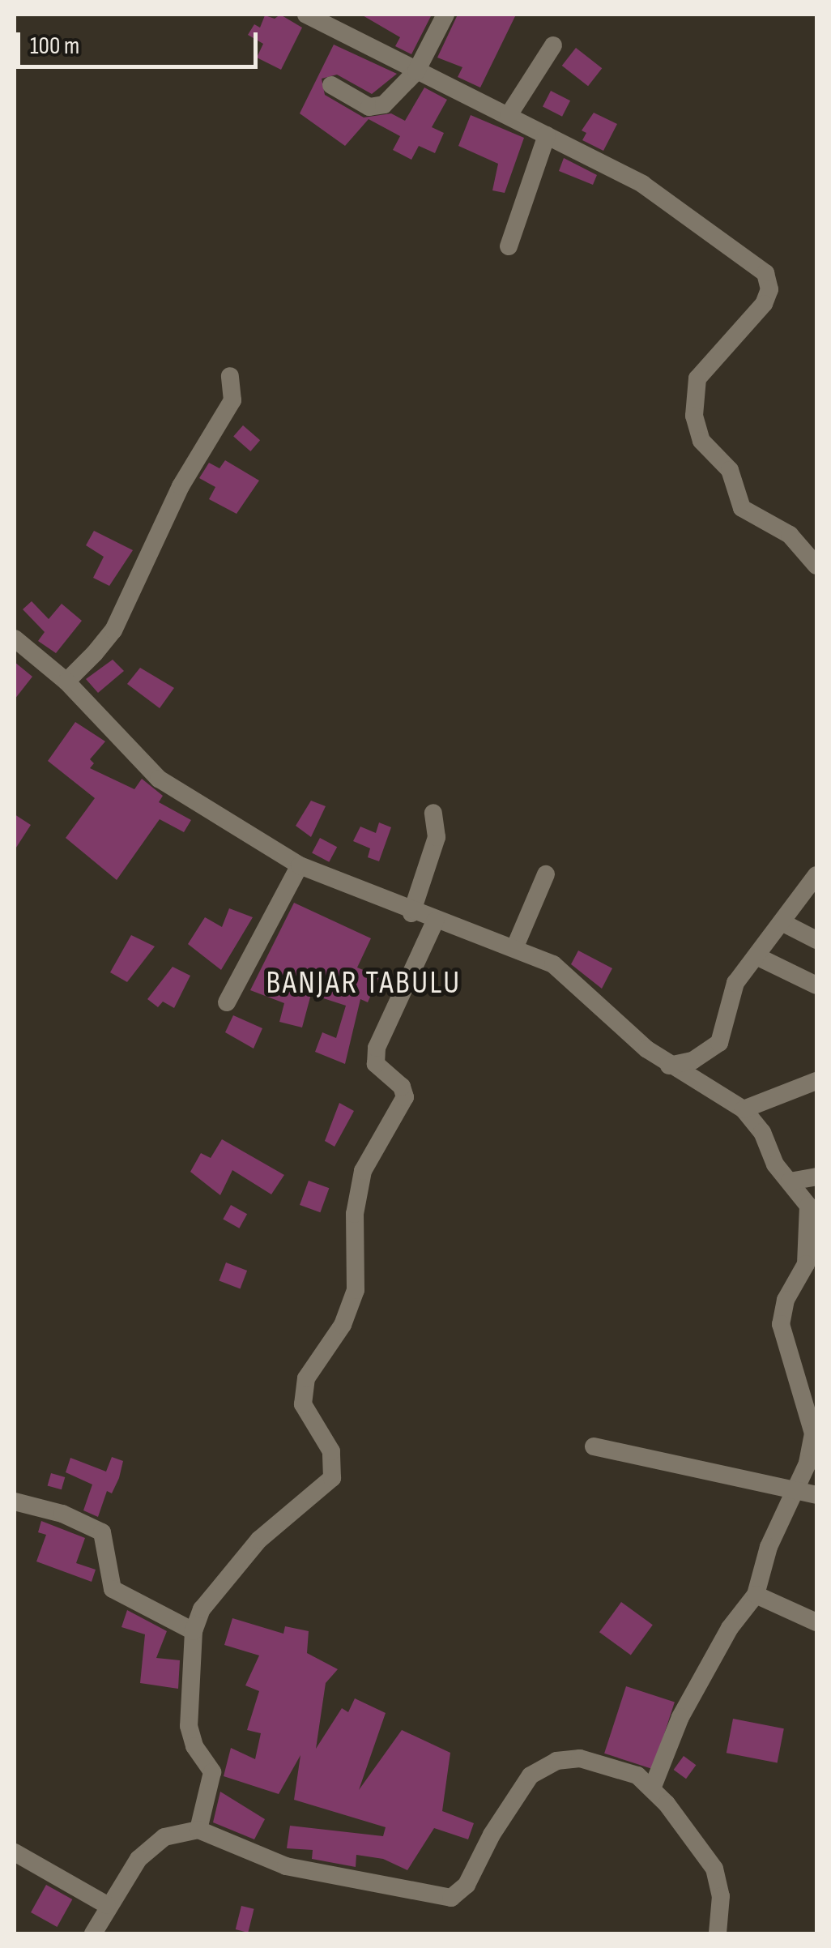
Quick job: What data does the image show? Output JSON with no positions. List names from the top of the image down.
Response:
{
  "districts": ["BANJAR TABULU"],
  "scale_bar": "100 m"
}
